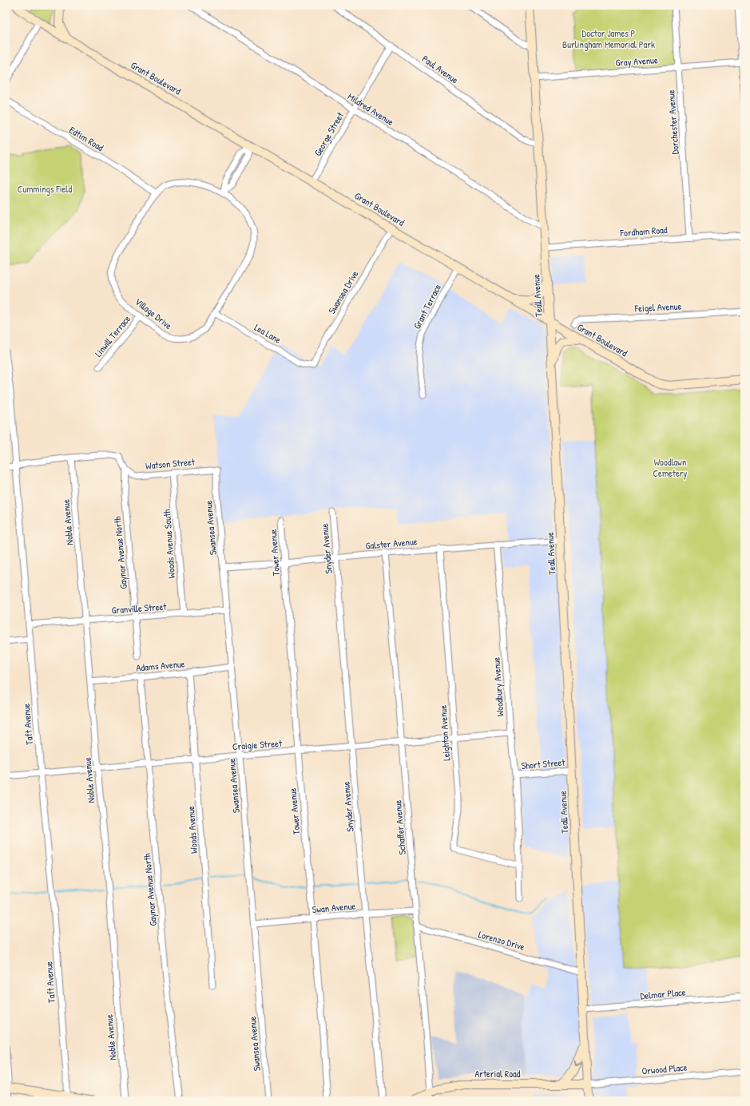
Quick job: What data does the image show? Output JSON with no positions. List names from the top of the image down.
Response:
{
  "streets": {
    "street": [
      "Gray Avenue",
      "Paul Avenue",
      "Grant Boulevard",
      "Mildred Avenue",
      "Dorchester Avenue",
      "George Street",
      "Edtim Road",
      "Fordham Road",
      "Swansea Drive",
      "Teall Avenue",
      "Grant Terrace",
      "Feigel Avenue",
      "Village Drive",
      "Lea Lane",
      "Linwill Terrace",
      "Watson Street",
      "Noble Avenue",
      "Swansea Avenue",
      "Woods Avenue South",
      "Galster Avenue",
      "Snyder Avenue",
      "Gaynor Avenue North",
      "Tower Avenue",
      "Granville Street",
      "Adams Avenue",
      "Woodbury Avenue",
      "Taft Avenue",
      "Leighton Avenue",
      "Craigie Street",
      "Short Street",
      "Schaffer Avenue",
      "Woods Avenue",
      "Swan Avenue",
      "Lorenzo Drive",
      "Delmar Place",
      "Orwood Place",
      "Arterial Road"
    ]
  },
  "crossings": [
    ["Gray Avenue", "Dorchester Avenue"],
    ["Gray Avenue", "Teall Avenue"],
    ["Paul Avenue", "George Street"],
    ["Paul Avenue", "Teall Avenue"],
    ["Grant Boulevard", "George Street"],
    ["Grant Boulevard", "Swansea Drive"],
    ["Grant Boulevard", "Teall Avenue"],
    ["Grant Boulevard", "Grant Terrace"],
    ["Mildred Avenue", "George Street"],
    ["Mildred Avenue", "Teall Avenue"],
    ["Dorchester Avenue", "Fordham Road"],
    ["Edtim Road", "Village Drive"],
    ["Fordham Road", "Teall Avenue"],
    ["Swansea Drive", "Lea Lane"],
    ["Teall Avenue", "Galster Avenue"],
    ["Teall Avenue", "Short Street"],
    ["Teall Avenue", "Lorenzo Drive"],
    ["Teall Avenue", "Delmar Place"],
    ["Teall Avenue", "Orwood Place"],
    ["Teall Avenue", "Arterial Road"],
    ["Village Drive", "Lea Lane"],
    ["Village Drive", "Linwill Terrace"],
    ["Watson Street", "Swansea Avenue"],
    ["Watson Street", "Woods Avenue South"],
    ["Watson Street", "Gaynor Avenue North"],
    ["Noble Avenue", "Granville Street"],
    ["Noble Avenue", "Adams Avenue"],
    ["Noble Avenue", "Craigie Street"],
    ["Swansea Avenue", "Galster Avenue"],
    ["Swansea Avenue", "Granville Street"],
    ["Swansea Avenue", "Adams Avenue"],
    ["Swansea Avenue", "Craigie Street"],
    ["Swansea Avenue", "Swan Avenue"],
    ["Woods Avenue South", "Granville Street"],
    ["Galster Avenue", "Snyder Avenue"],
    ["Galster Avenue", "Tower Avenue"],
    ["Galster Avenue", "Woodbury Avenue"],
    ["Galster Avenue", "Leighton Avenue"],
    ["Galster Avenue", "Schaffer Avenue"],
    ["Snyder Avenue", "Craigie Street"],
    ["Snyder Avenue", "Swan Avenue"],
    ["Gaynor Avenue North", "Granville Street"],
    ["Gaynor Avenue North", "Adams Avenue"],
    ["Gaynor Avenue North", "Craigie Street"],
    ["Tower Avenue", "Craigie Street"],
    ["Tower Avenue", "Swan Avenue"],
    ["Granville Street", "Taft Avenue"],
    ["Adams Avenue", "Woods Avenue"],
    ["Woodbury Avenue", "Leighton Avenue"],
    ["Woodbury Avenue", "Craigie Street"],
    ["Woodbury Avenue", "Short Street"],
    ["Taft Avenue", "Craigie Street"],
    ["Leighton Avenue", "Craigie Street"],
    ["Craigie Street", "Schaffer Avenue"],
    ["Craigie Street", "Woods Avenue"],
    ["Schaffer Avenue", "Swan Avenue"],
    ["Schaffer Avenue", "Lorenzo Drive"],
    ["Schaffer Avenue", "Arterial Road"],
    ["Orwood Place", "Arterial Road"]
  ],
  "parks": ["Doctor James P Burlingham Memorial Park", "Cummings Field", "Woodlawn Cemetery"]
}
